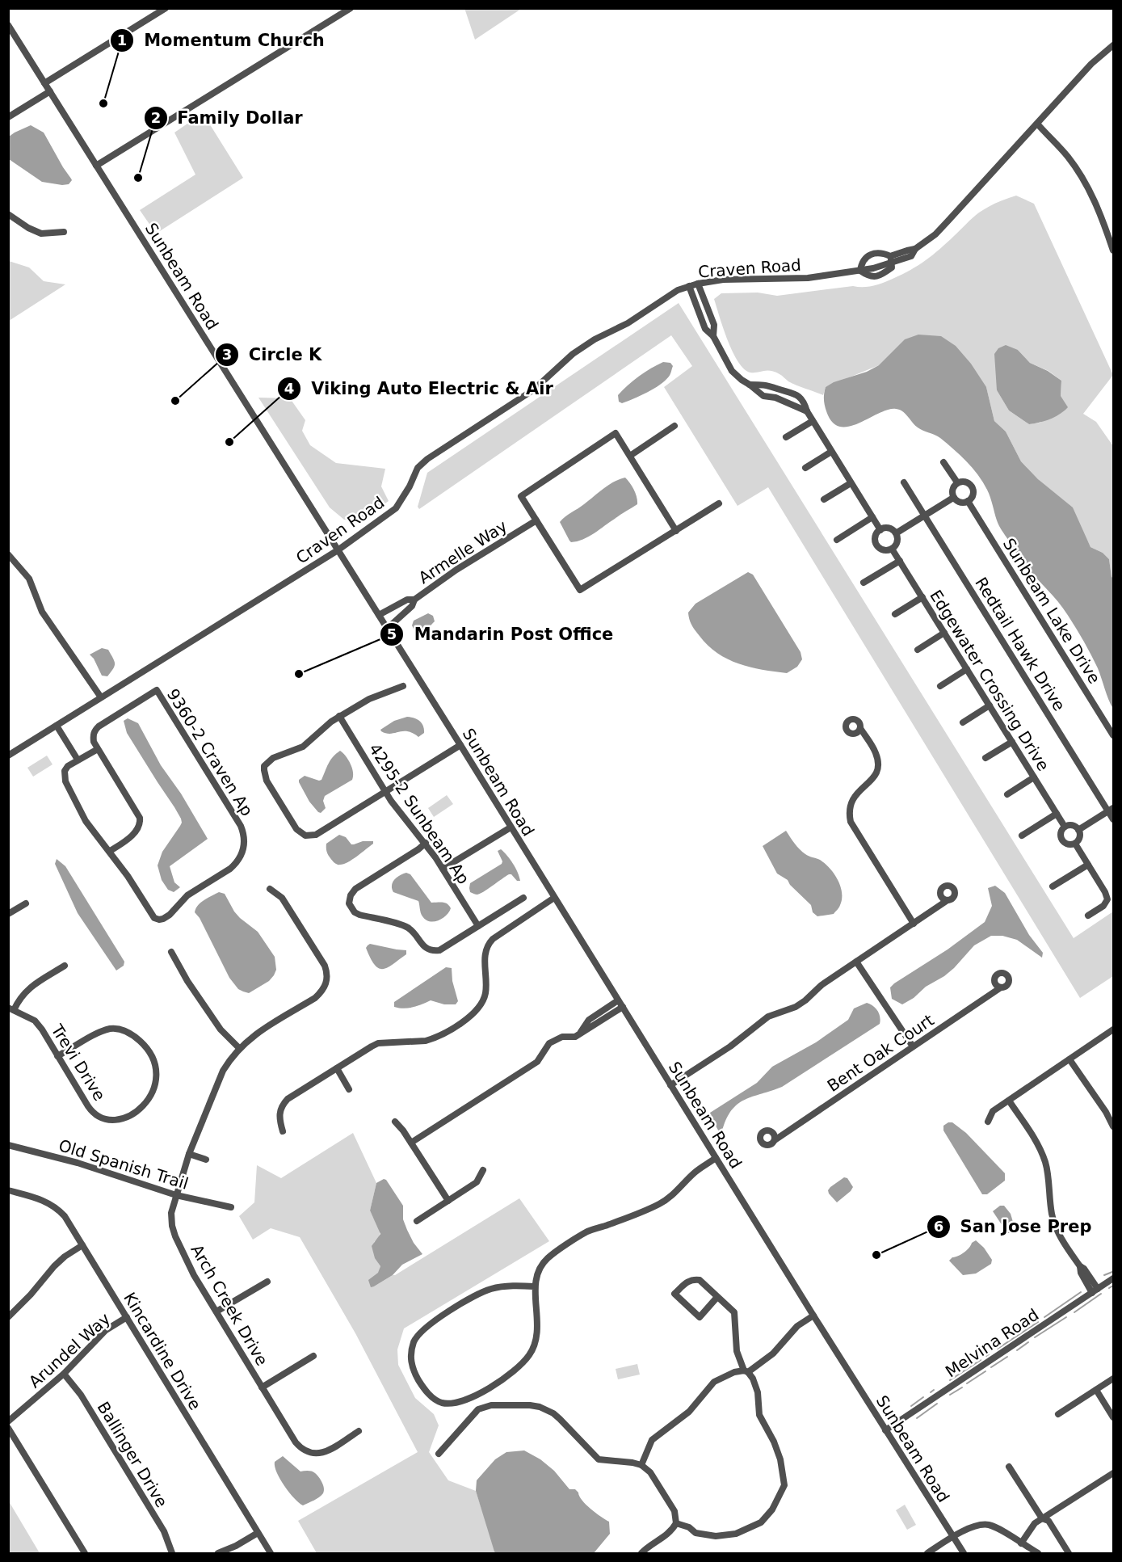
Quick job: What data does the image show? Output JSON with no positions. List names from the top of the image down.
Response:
{
  "streets": {
    "street": [
      "Craven Road",
      "Sunbeam Road",
      "Armelle Way",
      "Sunbeam Lake Drive",
      "Redtail Hawk Drive",
      "Edgewater Crossing Drive",
      "9360-2 Craven Ap",
      "4295-2 Sunbeam Ap",
      "Bent Oak Court",
      "Trevi Drive",
      "Old Spanish Trail",
      "Arch Creek Drive",
      "Melvina Road",
      "Arundel Way",
      "Kincardine Drive",
      "Ballinger Drive"
    ]
  },
  "crossings": [
    ["Craven Road", "Sunbeam Road"],
    ["Sunbeam Road", "Armelle Way"],
    ["Sunbeam Road", "Melvina Road"],
    ["Old Spanish Trail", "Arch Creek Drive"],
    ["Arundel Way", "Kincardine Drive"],
    ["Arundel Way", "Ballinger Drive"]
  ],
  "places": [
    "Momentum Church",
    "Family Dollar",
    "Circle K",
    "Viking Auto Electric & Air",
    "Mandarin Post Office",
    "San Jose Prep"
  ]
}
